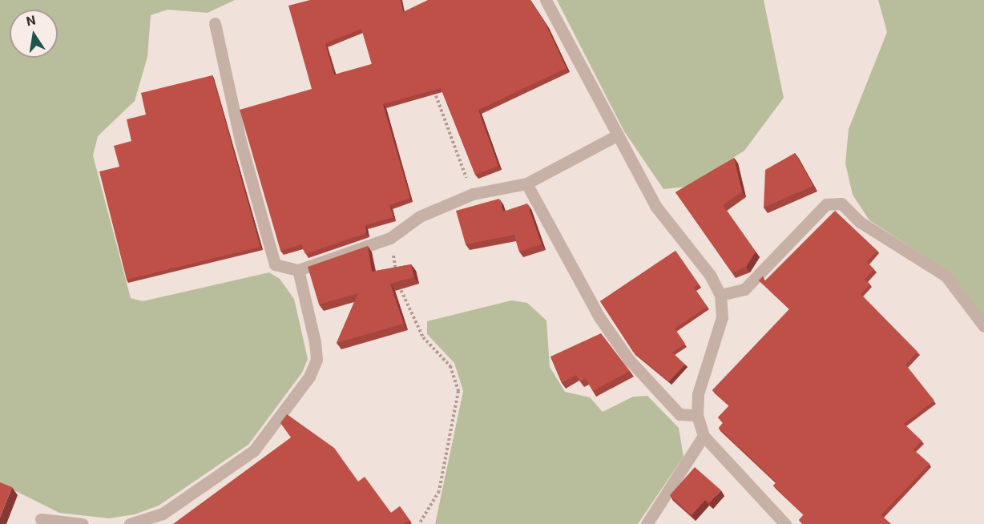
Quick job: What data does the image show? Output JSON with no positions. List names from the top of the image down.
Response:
{
  "north": "top"
}
